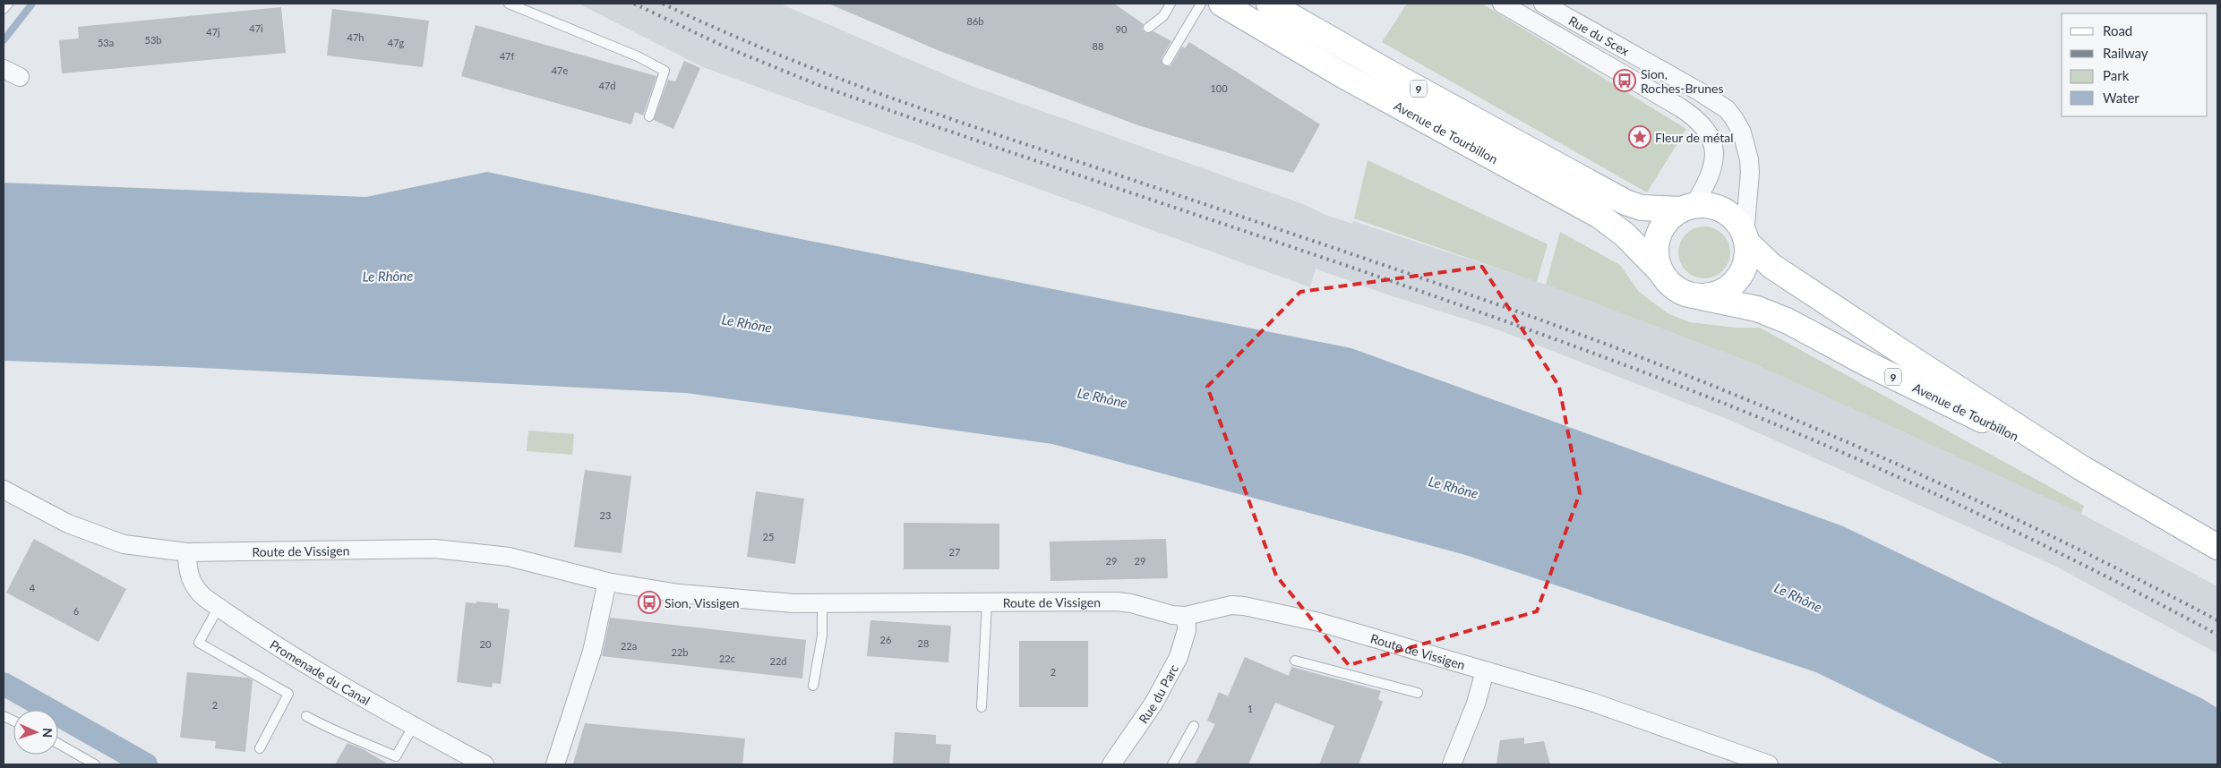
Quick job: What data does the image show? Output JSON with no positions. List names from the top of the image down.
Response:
{
  "streets": {
    "main road": ["9", "Avenue de Tourbillon"],
    "street": [
      "Rue du Scex",
      "Route de Vissigen",
      "Promenade du Canal",
      "Rue du Parc"
    ]
  },
  "crossings": [
    ["Rue du Scex", "Avenue de Tourbillon"],
    ["Route de Vissigen", "Promenade du Canal"],
    ["Route de Vissigen", "Rue du Parc"]
  ],
  "water": ["Le Rhône"],
  "places": {
    "bus stop": ["Sion, Roches-Brunes", "Sion, Vissigen"],
    "place": ["Fleur de métal"]
  },
  "house_numbers": [
    "86b",
    "47i",
    "90",
    "47j",
    "47h",
    "53b",
    "53a",
    "47g",
    "88",
    "47f",
    "47e",
    "47d",
    "100",
    "23",
    "25",
    "27",
    "29",
    "29",
    "4",
    "6",
    "26",
    "28",
    "20",
    "22a",
    "22b",
    "22c",
    "22d",
    "2",
    "2",
    "1"
  ],
  "legend": [
    "Road",
    "Railway",
    "Park",
    "Water"
  ],
  "north": "right"
}
